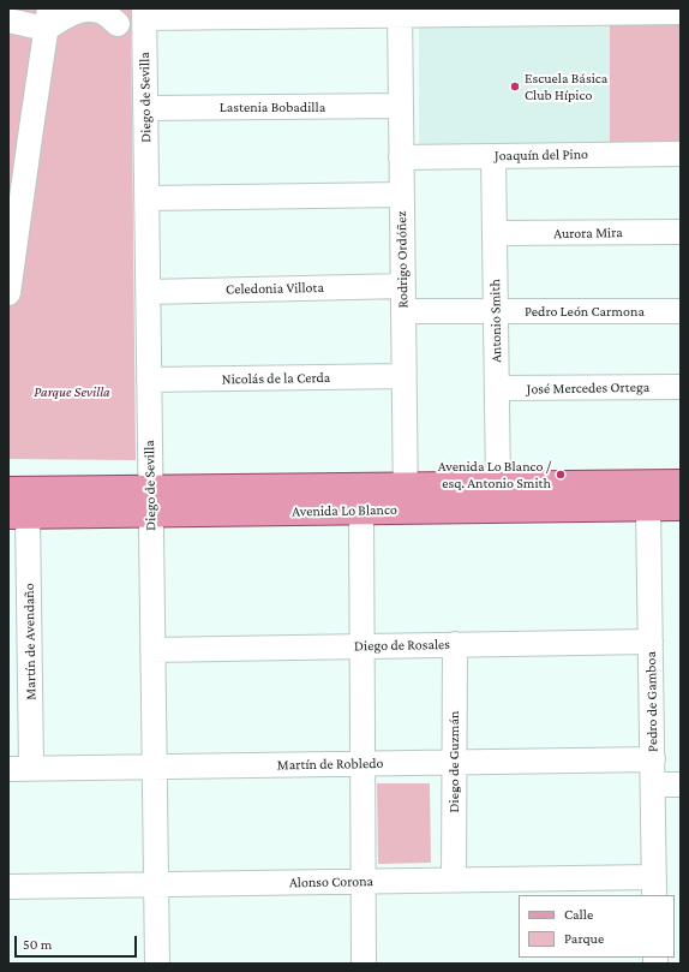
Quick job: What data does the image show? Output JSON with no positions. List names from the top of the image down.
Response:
{
  "streets": {
    "main road": ["Avenida Lo Blanco"],
    "street": [
      "Diego de Sevilla",
      "Lastenia Bobadilla",
      "Joaquín del Pino",
      "Aurora Mira",
      "Rodrigo Ordóñez",
      "Celedonia Villota",
      "Pedro León Carmona",
      "Antonio Smith",
      "Nicolás de la Cerda",
      "José Mercedes Ortega",
      "Martín de Avendaño",
      "Diego de Rosales",
      "Pedro de Gamboa",
      "Diego de Guzmán",
      "Martín de Robledo",
      "Alonso Corona"
    ]
  },
  "crossings": [
    ["Diego de Sevilla", "Lastenia Bobadilla"],
    ["Diego de Sevilla", "Celedonia Villota"],
    ["Diego de Sevilla", "Nicolás de la Cerda"],
    ["Diego de Sevilla", "Avenida Lo Blanco"],
    ["Diego de Sevilla", "Diego de Rosales"],
    ["Diego de Sevilla", "Martín de Robledo"],
    ["Diego de Sevilla", "Alonso Corona"],
    ["Lastenia Bobadilla", "Rodrigo Ordóñez"],
    ["Joaquín del Pino", "Rodrigo Ordóñez"],
    ["Joaquín del Pino", "Antonio Smith"],
    ["Aurora Mira", "Antonio Smith"],
    ["Rodrigo Ordóñez", "Celedonia Villota"],
    ["Rodrigo Ordóñez", "Pedro León Carmona"],
    ["Rodrigo Ordóñez", "Nicolás de la Cerda"],
    ["Rodrigo Ordóñez", "Avenida Lo Blanco"],
    ["Pedro León Carmona", "Antonio Smith"],
    ["Antonio Smith", "José Mercedes Ortega"],
    ["Antonio Smith", "Avenida Lo Blanco"],
    ["Avenida Lo Blanco", "Martín de Avendaño"],
    ["Avenida Lo Blanco", "Pedro de Gamboa"],
    ["Martín de Avendaño", "Martín de Robledo"],
    ["Diego de Rosales", "Pedro de Gamboa"],
    ["Diego de Rosales", "Diego de Guzmán"],
    ["Pedro de Gamboa", "Martín de Robledo"],
    ["Pedro de Gamboa", "Alonso Corona"],
    ["Diego de Guzmán", "Martín de Robledo"],
    ["Diego de Guzmán", "Alonso Corona"]
  ],
  "parks": ["Parque Sevilla"],
  "places": ["Escuela Básica Club Hípico", "Avenida Lo Blanco / esq. Antonio Smith"],
  "legend": ["Calle", "Parque"],
  "scale_bar": "50 m"
}
